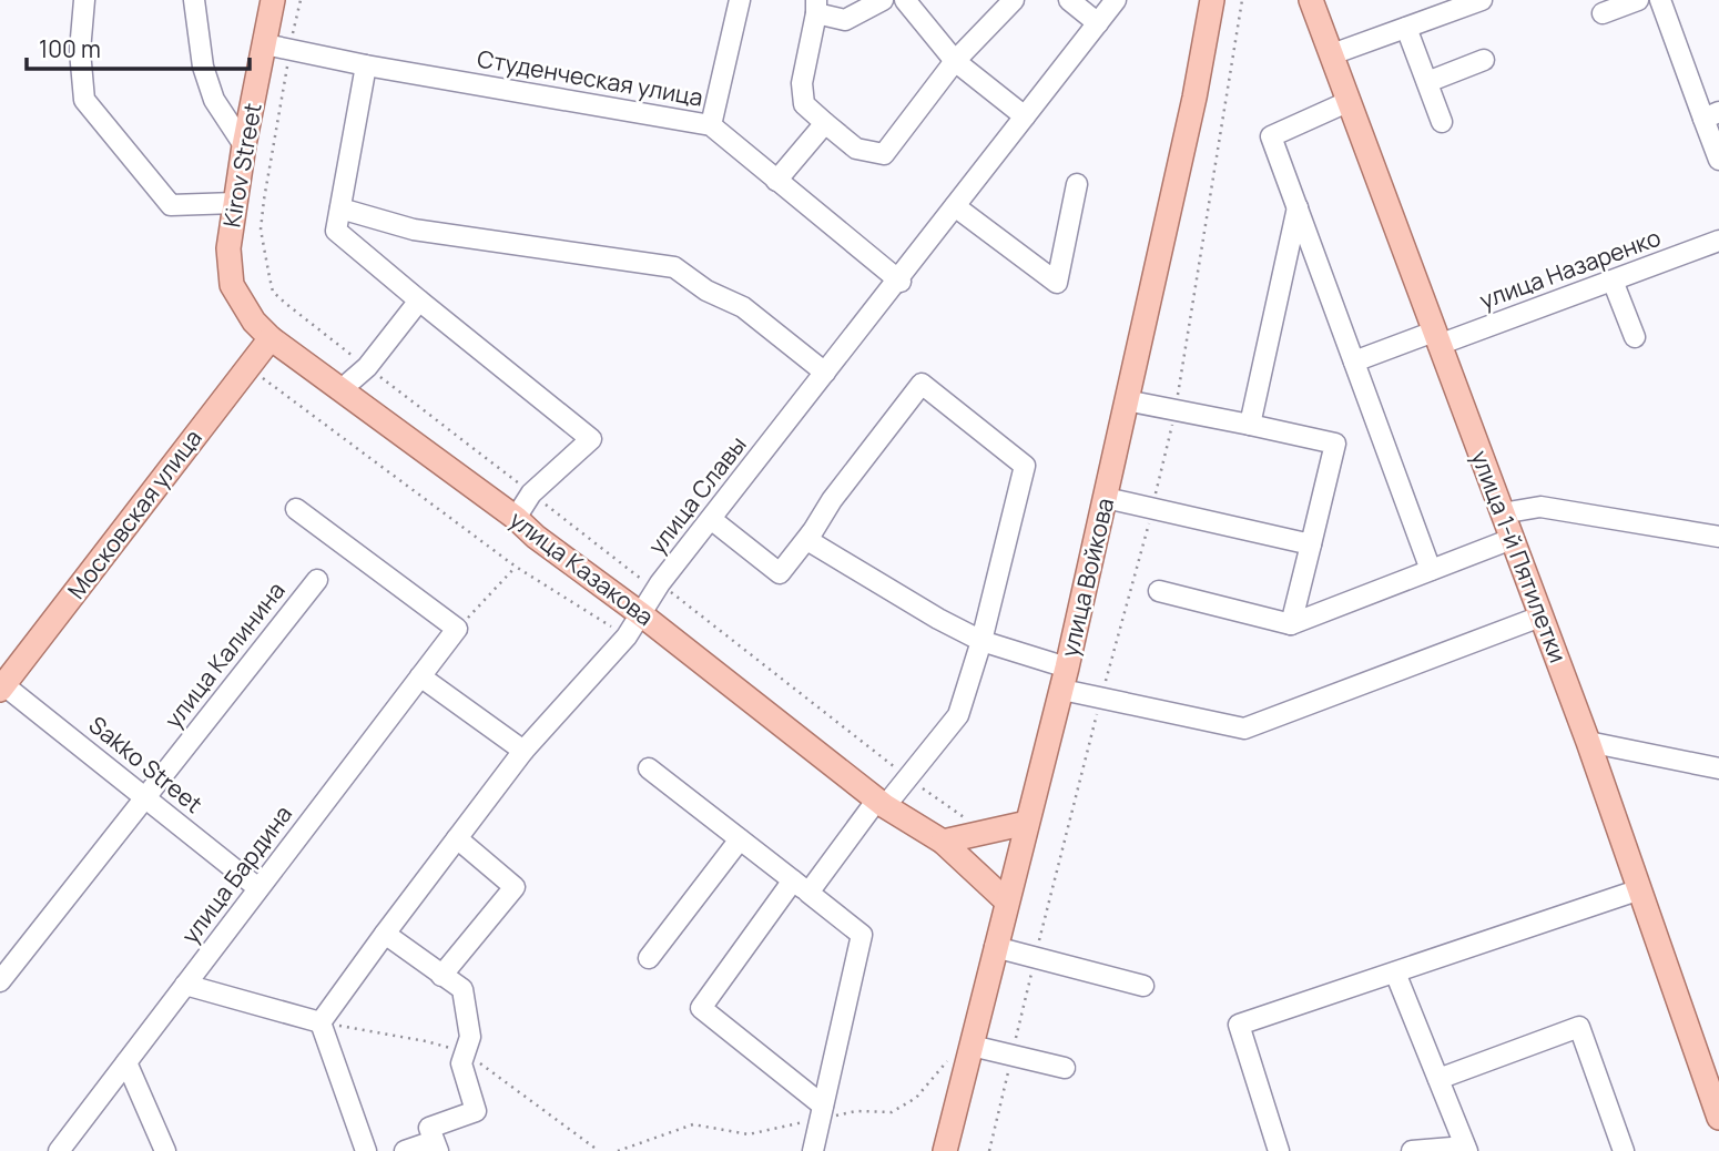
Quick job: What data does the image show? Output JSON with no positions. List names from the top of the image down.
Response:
{
  "streets": {
    "main road": [
      "Kirov Street",
      "Московская улица",
      "улица 1-й Пятилетки",
      "улица Казакова",
      "улица Войкова"
    ],
    "street": [
      "Студенческая улица",
      "улица Назаренко",
      "улица Славы",
      "улица Калинина",
      "Sakko Street",
      "улица Бардина"
    ]
  },
  "crossings": [
    ["Студенческая улица", "Kirov Street"],
    ["Студенческая улица", "улица Славы"],
    ["Kirov Street", "улица Казакова"],
    ["улица Назаренко", "улица 1-й Пятилетки"],
    ["улица Славы", "улица Казакова"],
    ["Московская улица", "улица Казакова"],
    ["Московская улица", "Sakko Street"],
    ["улица Казакова", "улица Войкова"],
    ["улица Калинина", "Sakko Street"],
    ["Sakko Street", "улица Бардина"]
  ],
  "scale_bar": "100 m"
}
